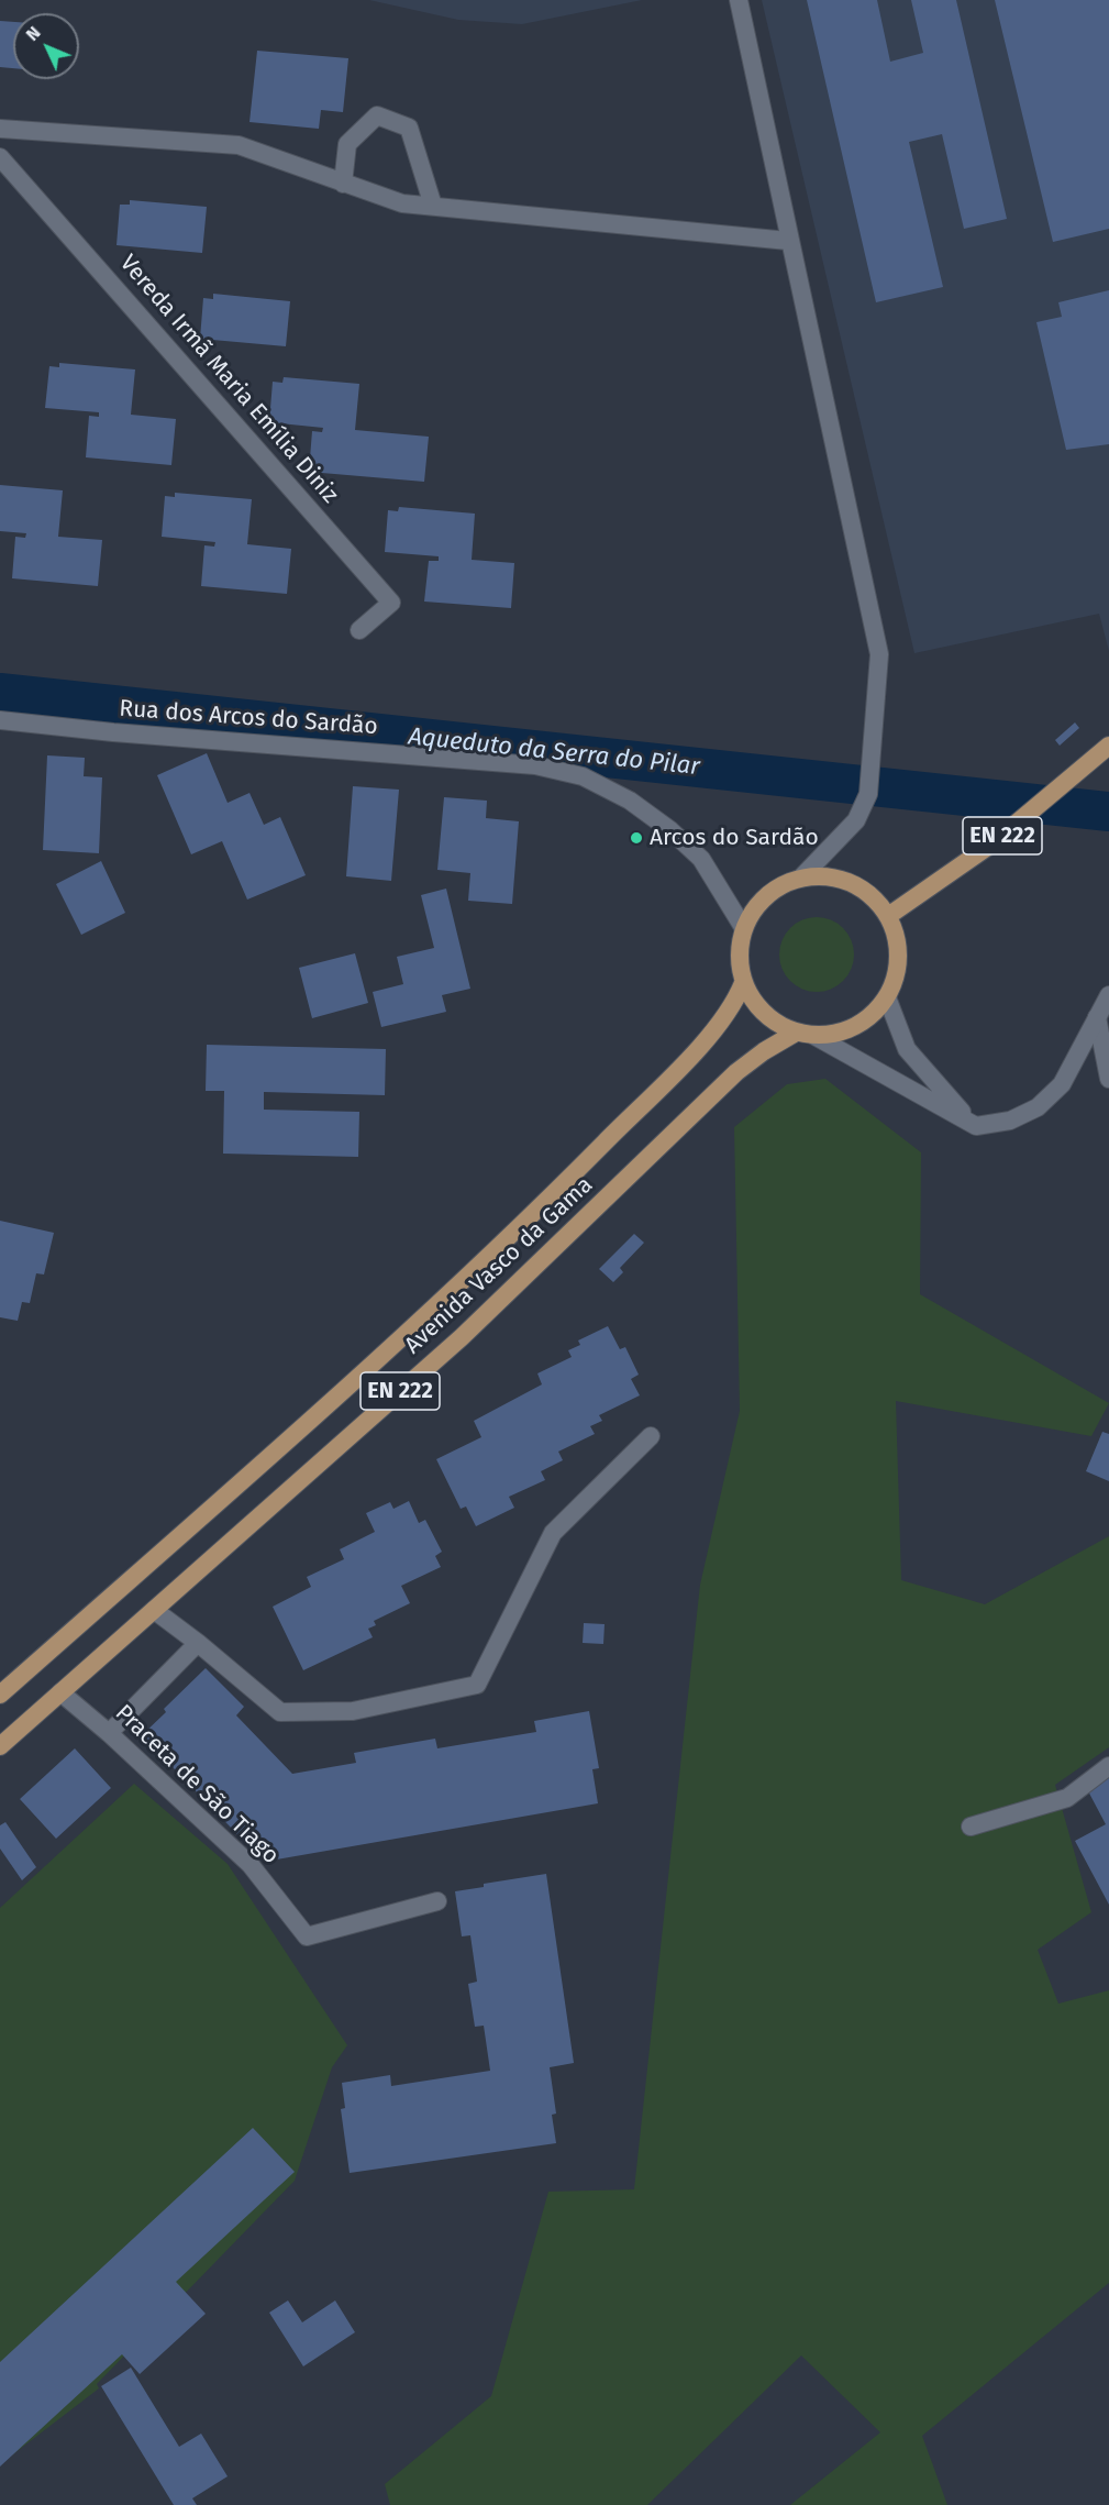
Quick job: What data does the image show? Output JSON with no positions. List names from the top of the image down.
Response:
{
  "streets": {
    "main road": ["EN 222", "Avenida Vasco da Gama"],
    "street": ["Vereda Irmã Maria Emília Diniz", "Rua dos Arcos do Sardão", "Praceta de São Tiago"]
  },
  "crossings": [
    ["Rua dos Arcos do Sardão", "EN 222"],
    ["Rua dos Arcos do Sardão", "Avenida Vasco da Gama"],
    ["EN 222", "Avenida Vasco da Gama"],
    ["Avenida Vasco da Gama", "Praceta de São Tiago"]
  ],
  "water": ["Aqueduto da Serra do Pilar"],
  "places": ["Arcos do Sardão"],
  "north": "top left"
}
